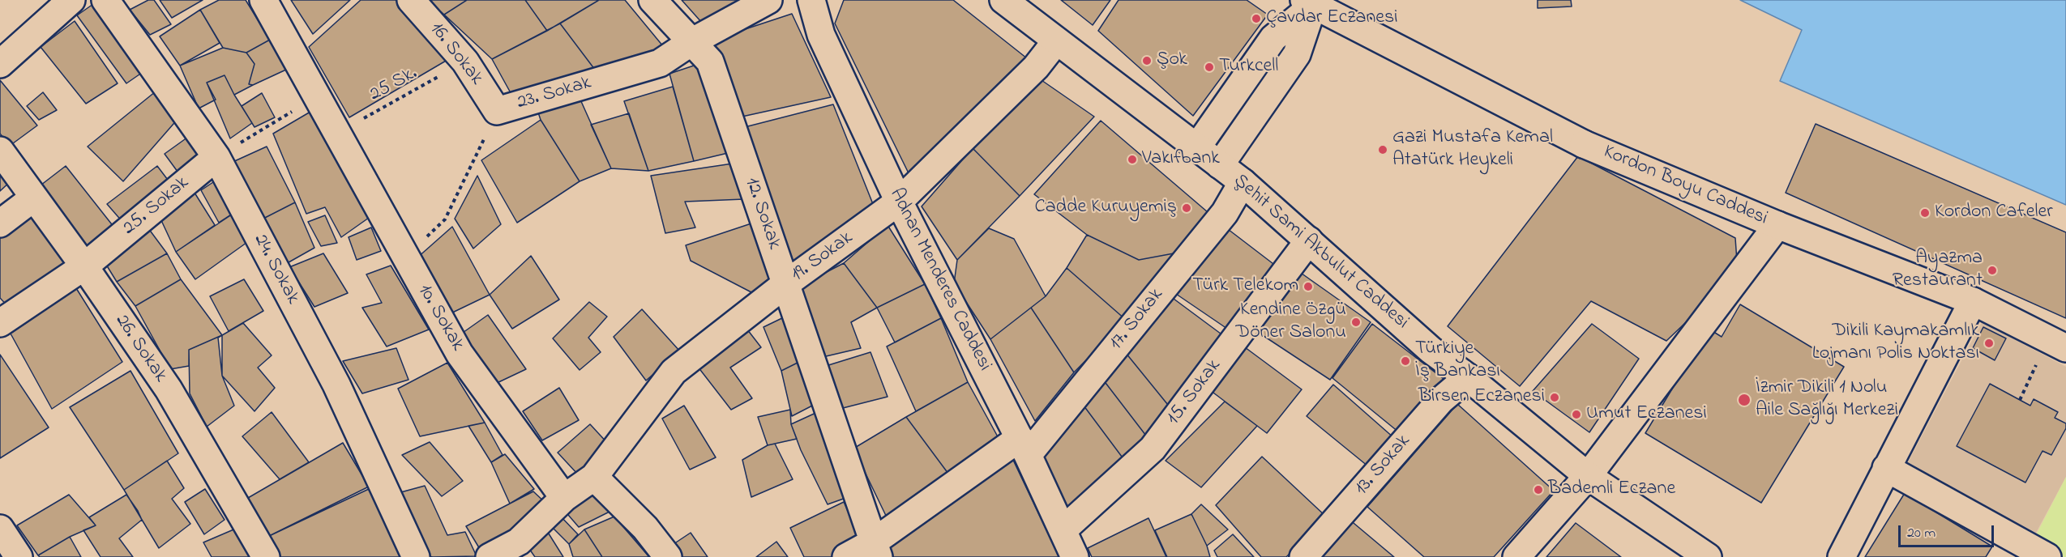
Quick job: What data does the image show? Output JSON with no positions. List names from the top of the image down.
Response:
{
  "streets": {
    "street": [
      "16. Sokak",
      "23. Sokak",
      "Kordon Boyu Caddesi",
      "25. Sokak",
      "12. Sokak",
      "Şehit Sami Akbulut Caddesi",
      "19. Sokak",
      "24. Sokak",
      "Adnan Menderes Caddesi",
      "10. Sokak",
      "17. Sokak",
      "26. Sokak",
      "15. Sokak",
      "13. Sokak"
    ],
    "path": ["25 Sk."]
  },
  "crossings": [
    ["16. Sokak", "25 Sk."],
    ["16. Sokak", "23. Sokak"],
    ["25 Sk.", "10. Sokak"],
    ["23. Sokak", "12. Sokak"],
    ["23. Sokak", "10. Sokak"],
    ["25. Sokak", "24. Sokak"],
    ["25. Sokak", "26. Sokak"],
    ["12. Sokak", "19. Sokak"],
    ["12. Sokak", "17. Sokak"],
    ["Şehit Sami Akbulut Caddesi", "19. Sokak"],
    ["Şehit Sami Akbulut Caddesi", "17. Sokak"],
    ["Şehit Sami Akbulut Caddesi", "15. Sokak"],
    ["Şehit Sami Akbulut Caddesi", "13. Sokak"],
    ["19. Sokak", "Adnan Menderes Caddesi"],
    ["Adnan Menderes Caddesi", "17. Sokak"],
    ["Adnan Menderes Caddesi", "15. Sokak"]
  ],
  "places": [
    "Çavdar Eczanesi",
    "Şok",
    "Turkcell",
    "Gazi Mustafa Kemal Atatürk Heykeli",
    "Vakıfbank",
    "Cadde Kuruyemiş",
    "Kordon Cafeler",
    "Ayazma Restaurant",
    "Türk Telekom",
    "Kendine Özgü Döner Salonu",
    "Dikili Kaymakamlık Lojmanı Polis Noktası",
    "Türkiye İş Bankası",
    "Birsen Eczanesi",
    "İzmir Dikili 1 Nolu Aile Sağlığı Merkezi",
    "Umut Eczanesi",
    "Bademli Eczane"
  ],
  "scale_bar": "20 m"
}
